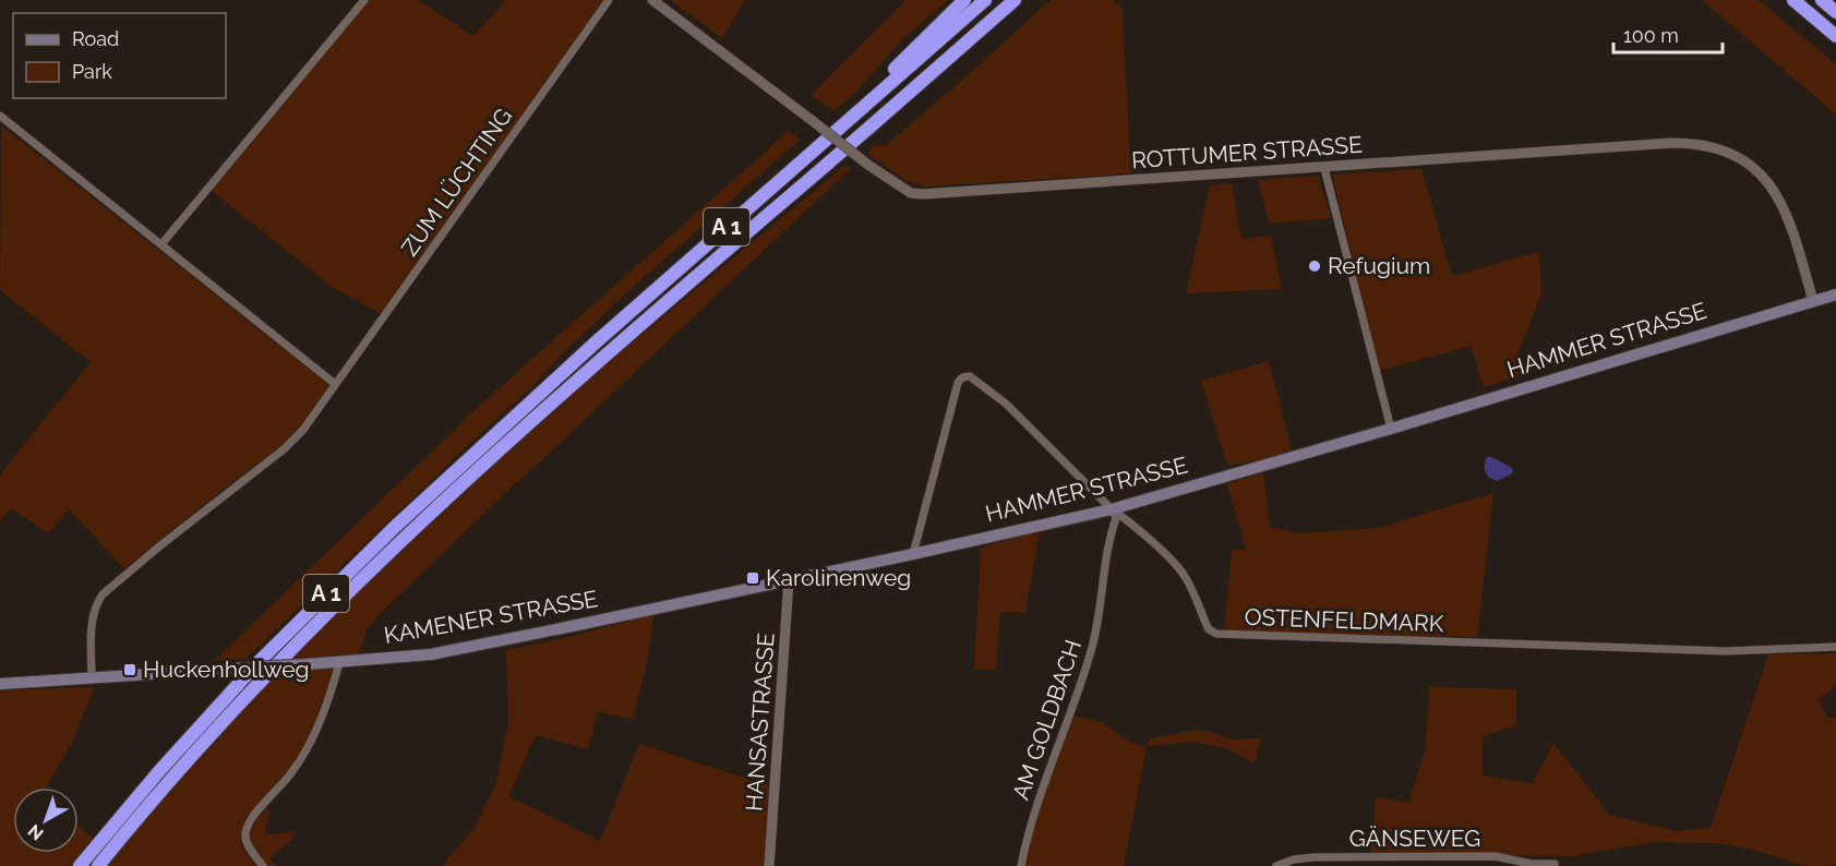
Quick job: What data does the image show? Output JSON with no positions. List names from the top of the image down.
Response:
{
  "streets": {
    "highway": ["A 1"],
    "main road": ["HAMMER STRASSE", "KAMENER STRASSE"],
    "street": [
      "ROTTUMER STRASSE",
      "ZUM LÜCHTING",
      "OSTENFELDMARK",
      "AM GOLDBACH",
      "HANSASTRASSE",
      "GÄNSEWEG"
    ]
  },
  "crossings": [
    ["ROTTUMER STRASSE", "HAMMER STRASSE"],
    ["ZUM LÜCHTING", "KAMENER STRASSE"],
    ["HAMMER STRASSE", "KAMENER STRASSE"],
    ["HAMMER STRASSE", "OSTENFELDMARK"],
    ["HAMMER STRASSE", "AM GOLDBACH"],
    ["HAMMER STRASSE", "HANSASTRASSE"],
    ["KAMENER STRASSE", "HANSASTRASSE"],
    ["OSTENFELDMARK", "AM GOLDBACH"]
  ],
  "places": {
    "other": ["Refugium"],
    "transit": ["Karolinenweg", "Huckenhollweg"]
  },
  "legend": ["Road", "Park"],
  "scale_bar": "100 m",
  "north": "bottom left"
}
